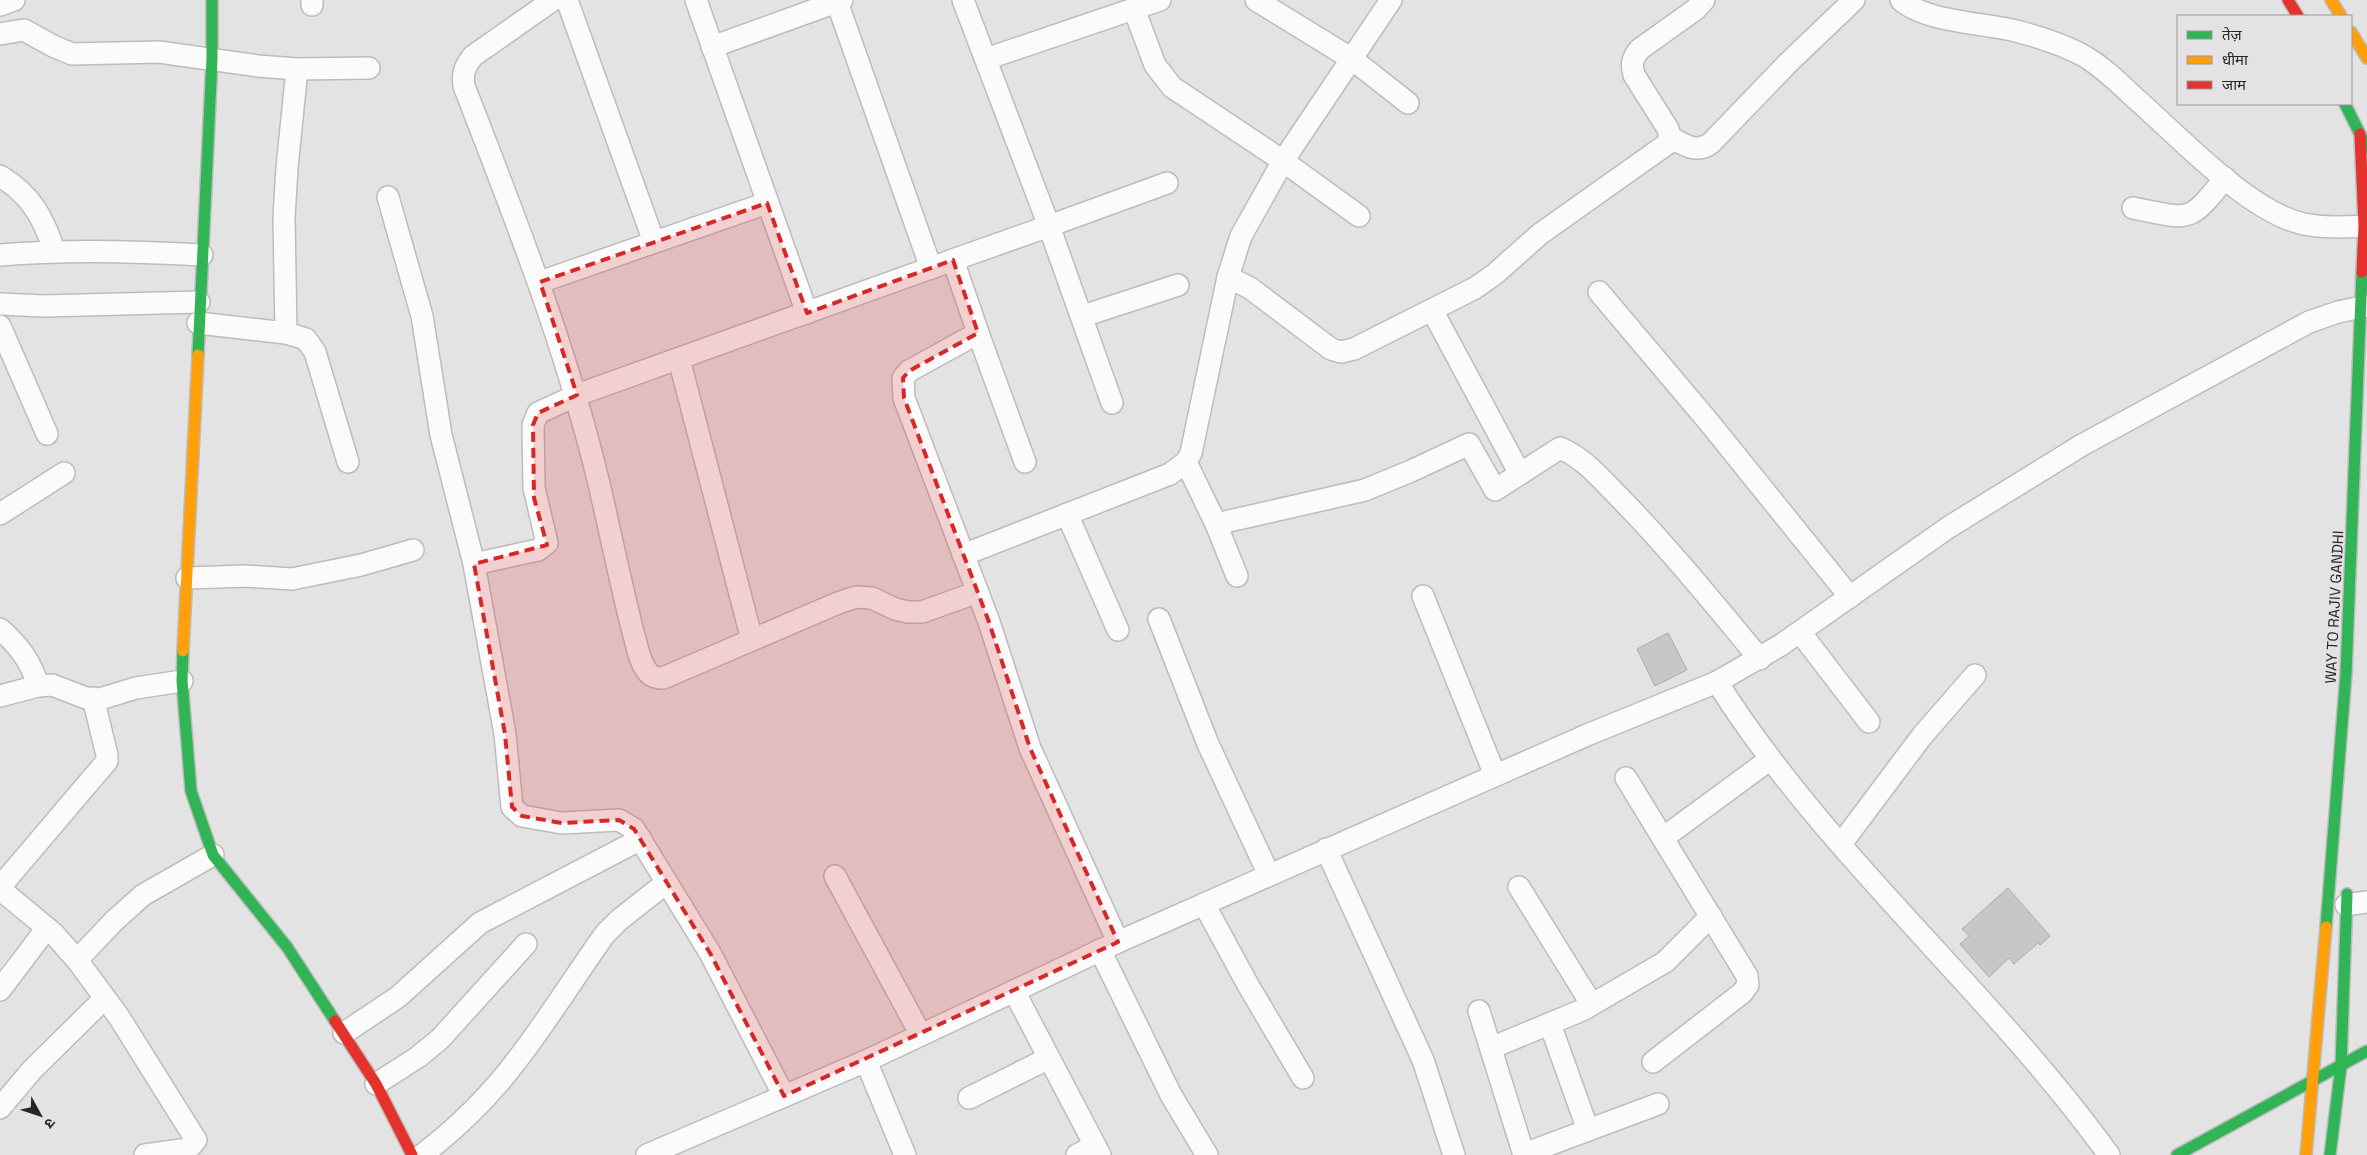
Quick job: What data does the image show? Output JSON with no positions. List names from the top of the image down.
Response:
{
  "streets": {
    "street": ["WAY TO RAJIV GANDHI"]
  },
  "legend": ["तेज़", "धीमा", "जाम"],
  "north": "bottom right"
}
